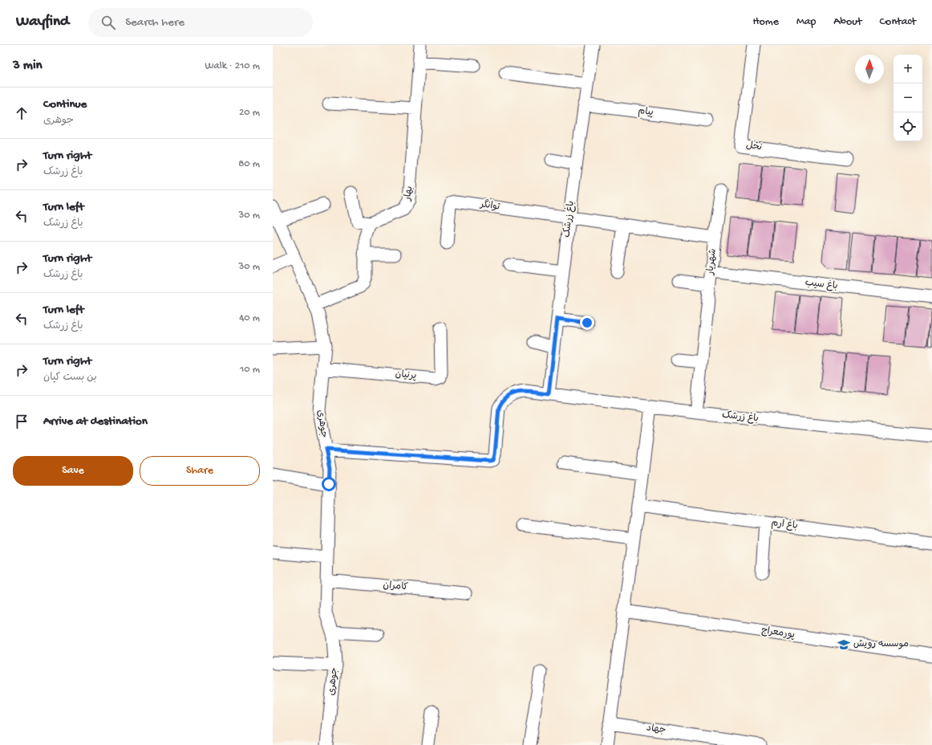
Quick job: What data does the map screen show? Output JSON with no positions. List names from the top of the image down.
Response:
{
  "streets": {
    "street": [
      "پیام",
      "نخل",
      "بهار",
      "توانگر",
      "باغ زرشک",
      "شهریار",
      "باغ سیب",
      "پرنیان",
      "جوهری",
      "باغ ارم",
      "کامران",
      "پورمعراج",
      "جهاد"
    ]
  },
  "crossings": [
    ["پیام", "باغ زرشک"],
    ["توانگر", "باغ زرشک"],
    ["توانگر", "شهریار"],
    ["باغ زرشک", "شهریار"],
    ["باغ زرشک", "جوهری"],
    ["شهریار", "باغ سیب"],
    ["پرنیان", "جوهری"],
    ["جوهری", "کامران"]
  ],
  "places": {
    "school or university": ["موسسه رویش"]
  },
  "north": "top",
  "page": {
    "header": "Wayfind",
    "search": "Search here",
    "nav": [
      "Home",
      "Map",
      "About",
      "Contact"
    ],
    "heading": ["3 min", "Walk · 210 m"],
    "map_buttons": ["+", "−"],
    "list": [
      ["Continue", "جوهری", "20 m"],
      ["Turn right", "باغ زرشک", "80 m"],
      ["Turn left", "باغ زرشک", "30 m"],
      ["Turn right", "باغ زرشک", "30 m"],
      ["Turn left", "باغ زرشک", "40 m"],
      ["Turn right", "بن بست کیان", "10 m"],
      "Arrive at destination"
    ],
    "buttons": ["Save", "Share"]
  }
}
